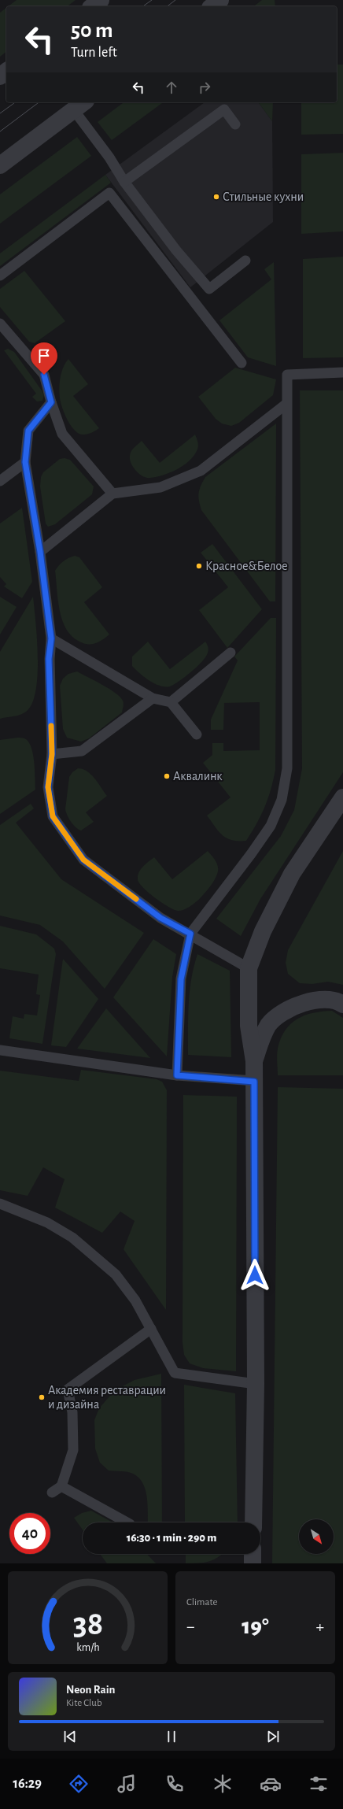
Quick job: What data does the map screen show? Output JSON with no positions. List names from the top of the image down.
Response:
{
  "places": [
    "Стильные кухни",
    "Красное&Белое",
    "Аквалинк",
    "Академия реставрации и дизайна"
  ],
  "north": "bottom right",
  "page": {
    "turn": ["50 m", "Turn left"],
    "limit": "40",
    "trip": "16:30 · 1 min · 290 m",
    "tile": "Climate",
    "heat": ["−", "19°", "+"],
    "song": ["Neon Rain", "Kite Club"],
    "tabs": "16:29",
    "gauge": ["38", "km/h"]
  }
}
